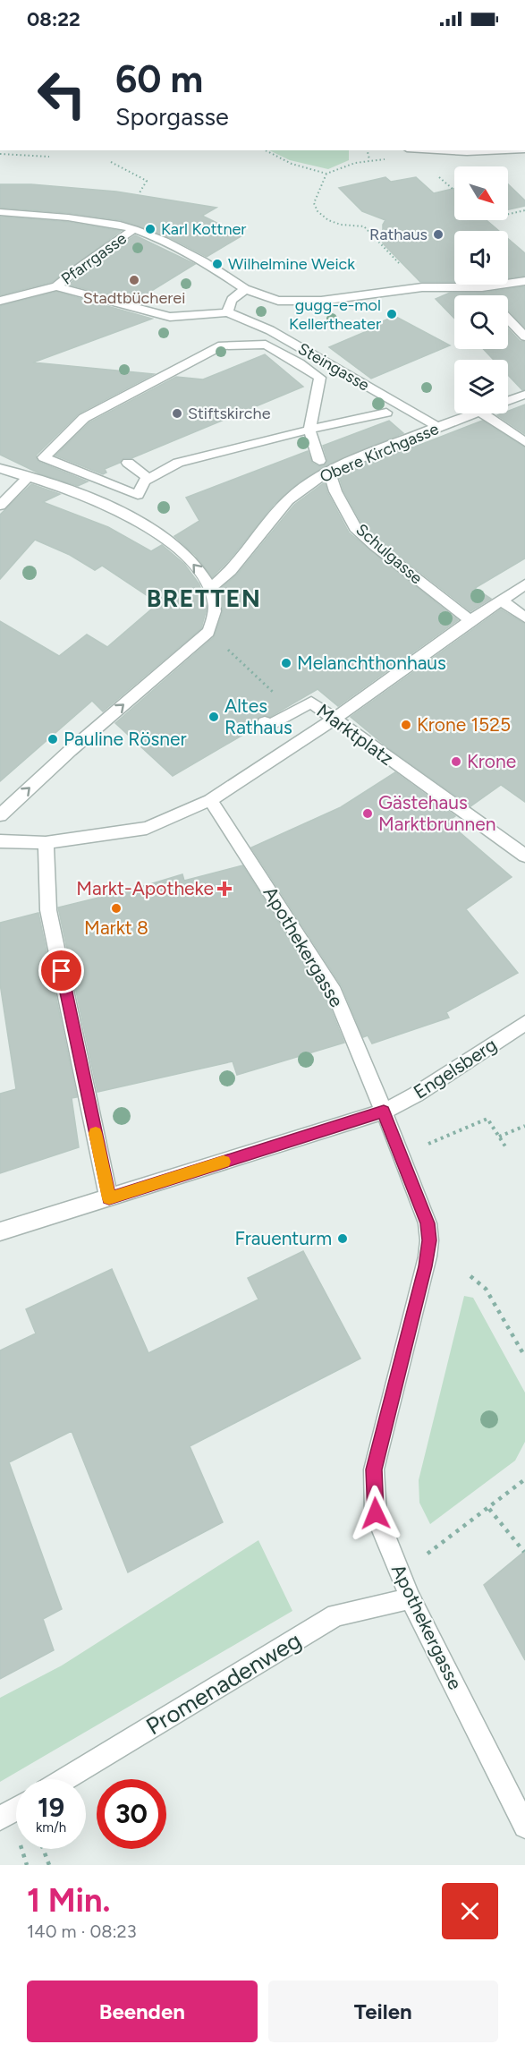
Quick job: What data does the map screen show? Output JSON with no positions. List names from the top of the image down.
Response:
{
  "streets": {
    "street": [
      "Pfarrgasse",
      "Steingasse",
      "Obere Kirchgasse",
      "Schulgasse",
      "Marktplatz",
      "Apothekergasse",
      "Engelsberg",
      "Promenadenweg"
    ]
  },
  "crossings": [
    ["Steingasse", "Obere Kirchgasse"],
    ["Obere Kirchgasse", "Schulgasse"],
    ["Apothekergasse", "Engelsberg"],
    ["Apothekergasse", "Promenadenweg"]
  ],
  "districts": ["BRETTEN"],
  "places": {
    "other": [
      "Karl Kottner",
      "Rathaus",
      "Wilhelmine Weick",
      "Stadtbücherei",
      "gugg-e-mol Kellertheater",
      "Stiftskirche",
      "Melanchthonhaus",
      "Altes Rathaus",
      "Krone 1525",
      "Pauline Rösner",
      "Krone",
      "Gästehaus Marktbrunnen",
      "Markt 8",
      "Frauenturm"
    ],
    "health": ["Markt-Apotheke"]
  },
  "north": "bottom right",
  "page": {
    "status": "08:22",
    "turn": ["60 m", "Sporgasse"],
    "speed": "19 km/h",
    "limit": "30",
    "heading": ["1 Min.", "140 m · 08:23"],
    "buttons": ["Beenden", "Teilen"]
  }
}
